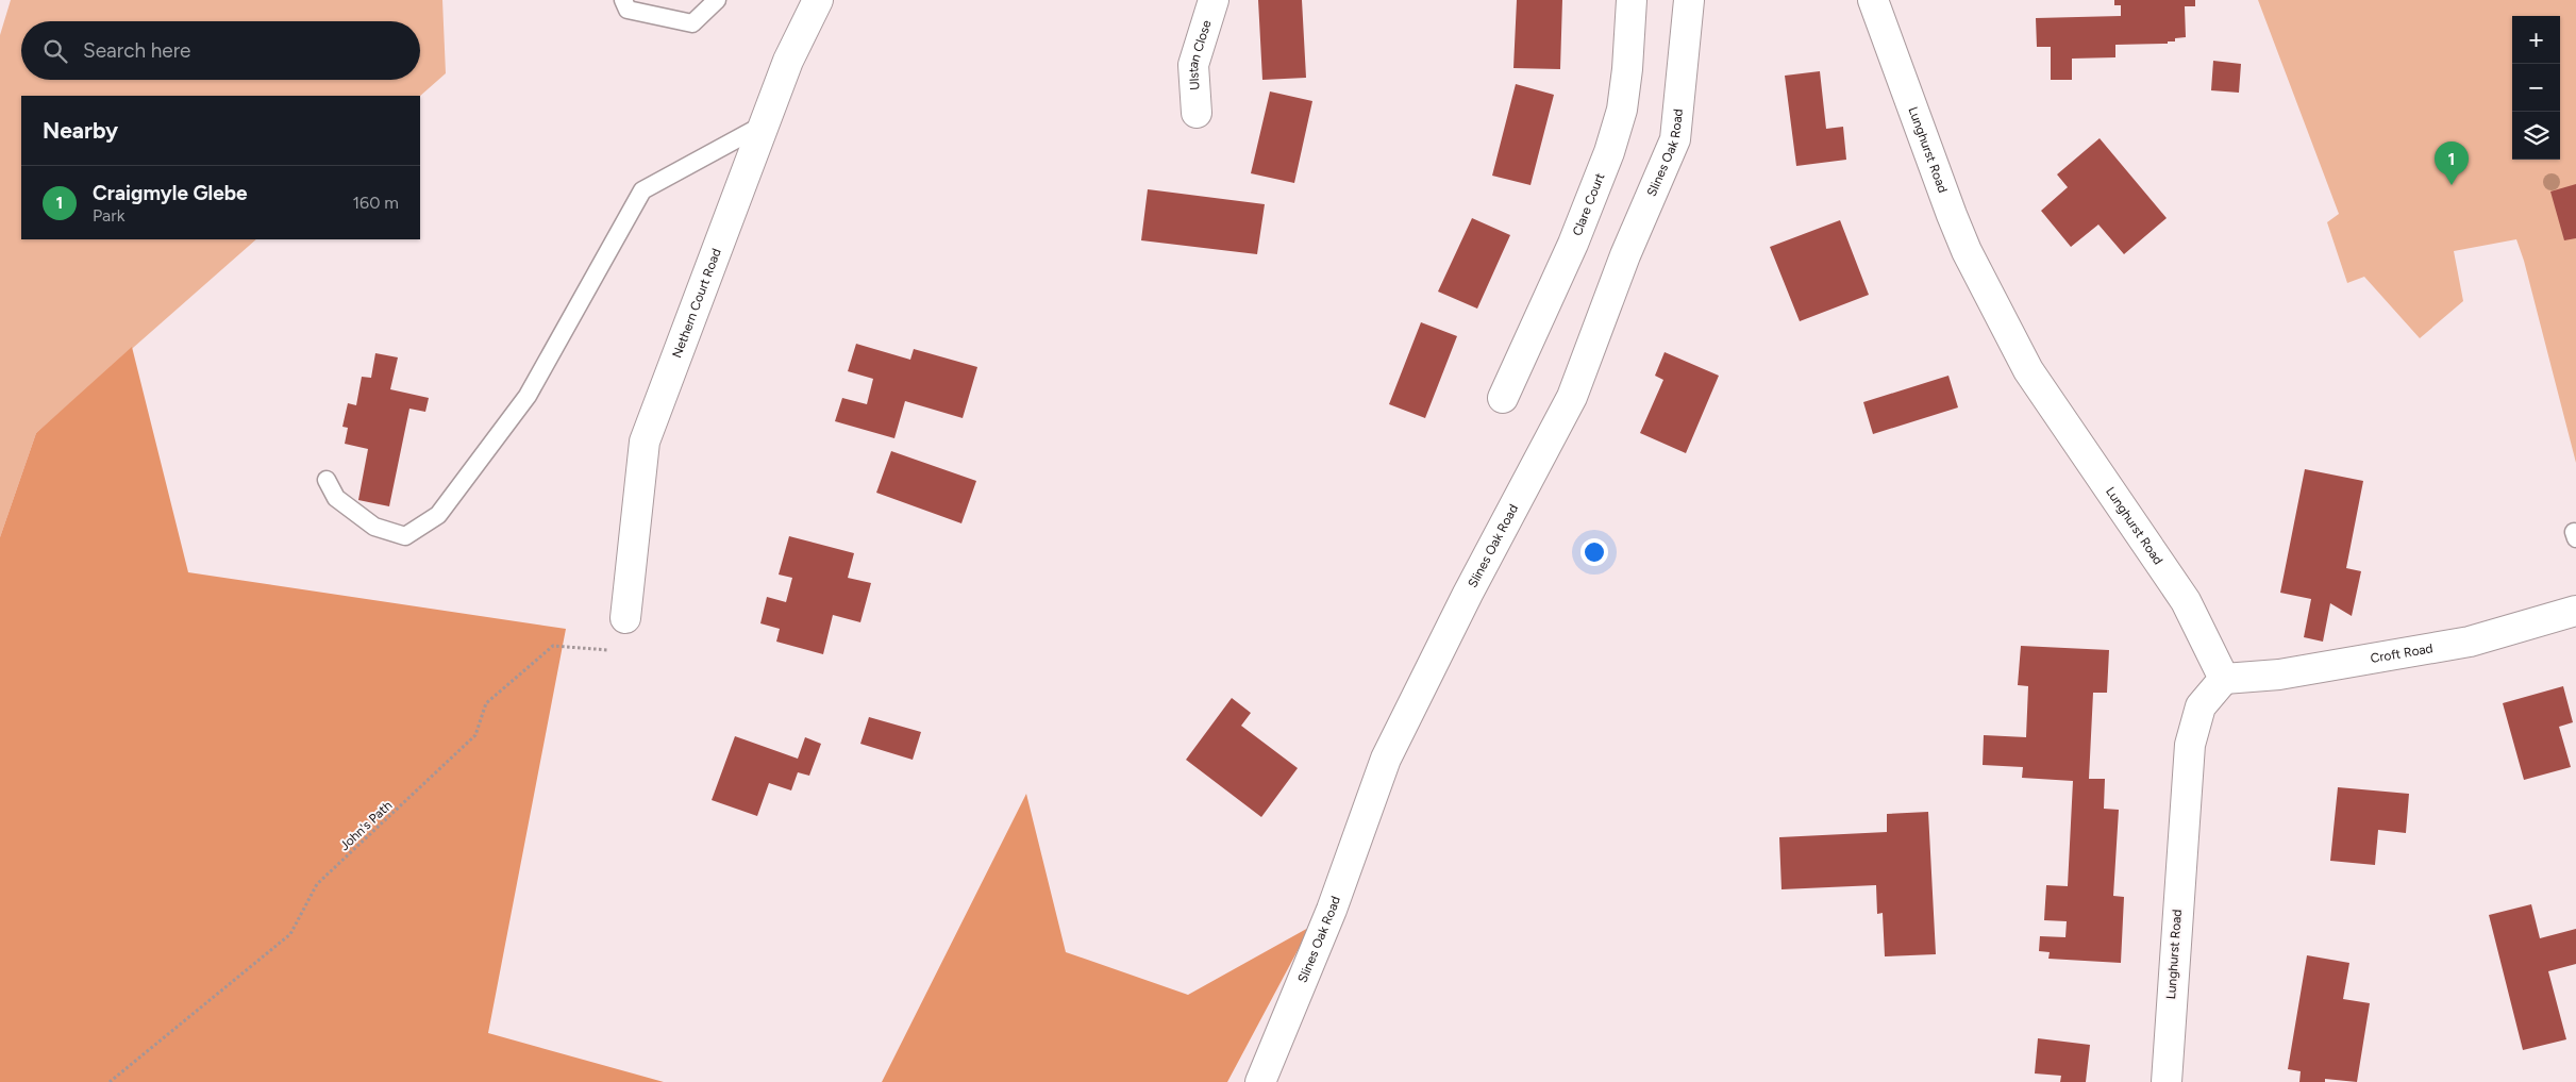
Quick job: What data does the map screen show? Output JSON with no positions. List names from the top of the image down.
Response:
{
  "streets": {
    "street": [
      "Ulstan Close",
      "Lunghurst Road",
      "Slines Oak Road",
      "Clare Court",
      "Nethern Court Road",
      "Croft Road"
    ],
    "path": ["John's Path"]
  },
  "crossings": [
    ["Lunghurst Road", "Croft Road"],
    ["Nethern Court Road", "John's Path"]
  ],
  "page": {
    "map_buttons": ["+", "−"],
    "search": "Search here",
    "heading": "Nearby",
    "pins": "1",
    "list": [
      {
        "mark": "1",
        "name": "Craigmyle Glebe",
        "note": "Park",
        "value": "160 m"
      }
    ]
  }
}
